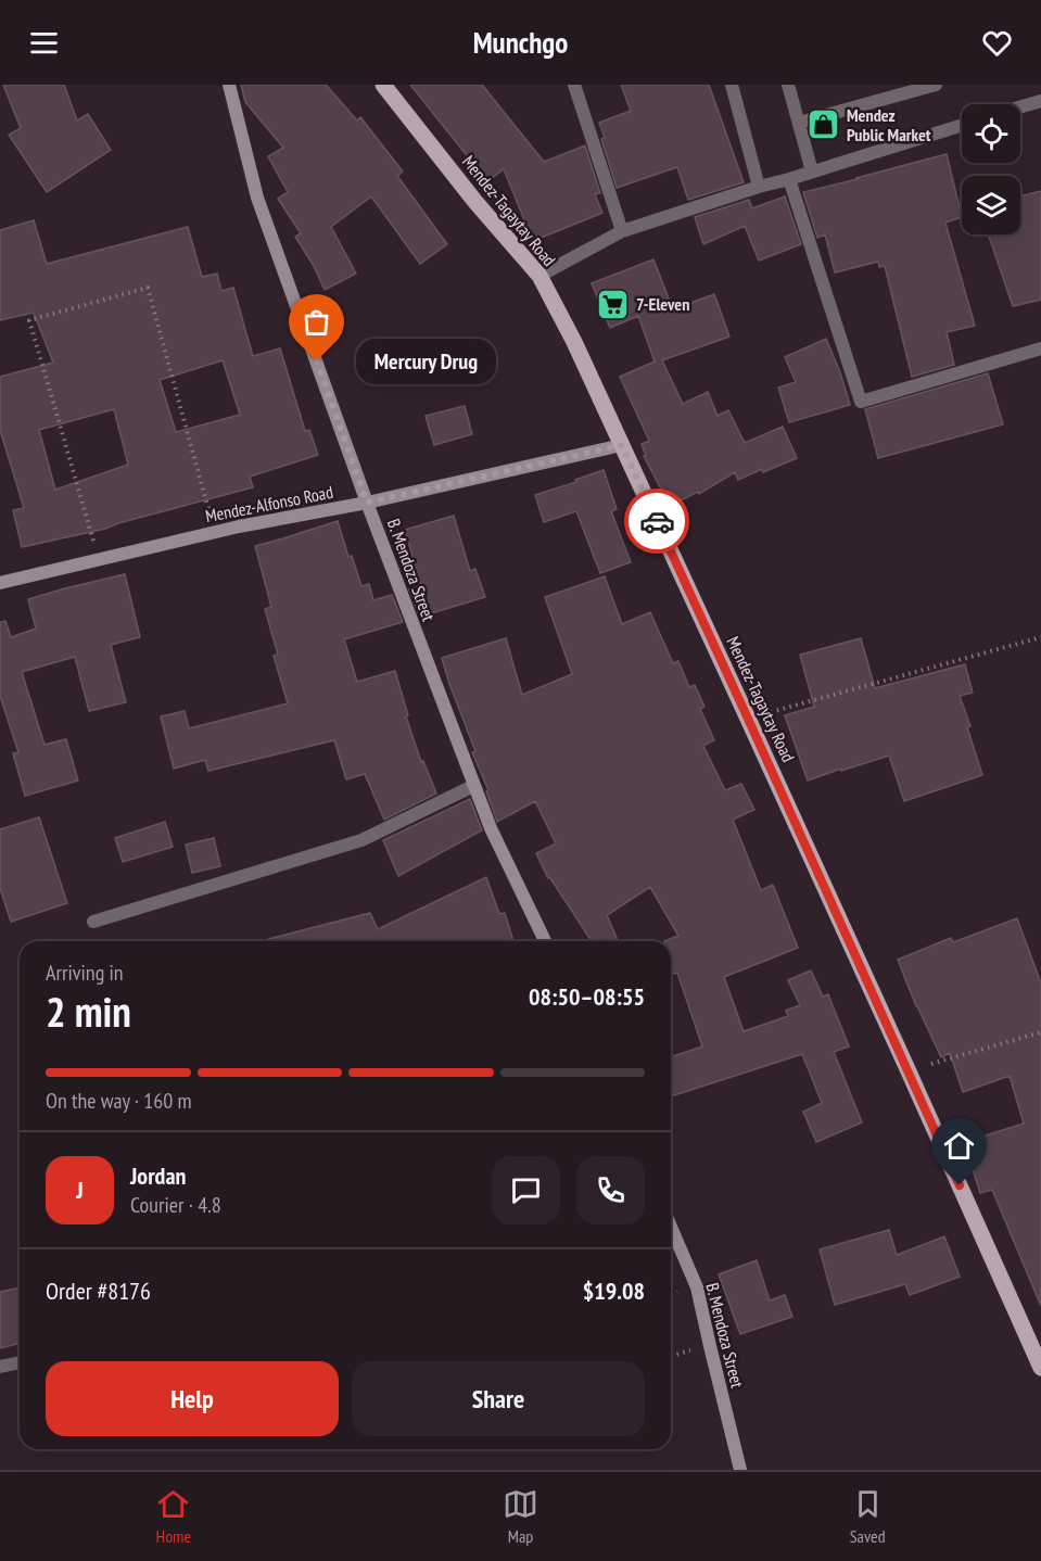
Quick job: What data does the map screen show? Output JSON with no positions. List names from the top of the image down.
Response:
{
  "streets": {
    "main road": ["Mendez-Tagaytay Road", "Mendez-Alfonso Road", "B. Mendoza Street"]
  },
  "crossings": [
    ["Mendez-Tagaytay Road", "Mendez-Alfonso Road"],
    ["Mendez-Alfonso Road", "B. Mendoza Street"]
  ],
  "places": {
    "shop": ["Mendez Public Market"],
    "supermarket": ["7-Eleven"],
    "other": ["Mercury Drug"]
  },
  "page": {
    "header": "Munchgo",
    "bubble": "Mercury Drug",
    "heading": ["2 min", "Arriving in", "08:50–08:55"],
    "panel": [
      "Jordan",
      "Courier · 4.8",
      "Order #8176",
      "$19.08"
    ],
    "bar": "On the way · 160 m",
    "round": "J",
    "buttons": ["Help", "Share"],
    "tabs": ["Home", "Map", "Saved"]
  }
}
